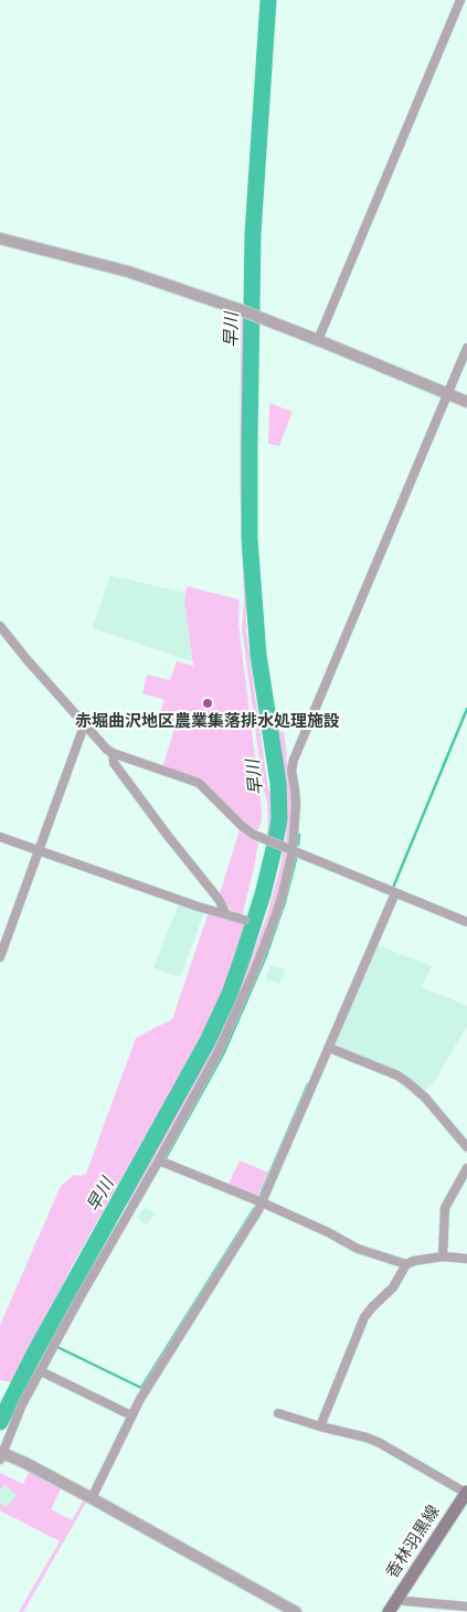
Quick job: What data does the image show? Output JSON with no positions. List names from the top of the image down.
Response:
{
  "streets": {
    "main road": ["香林羽黒線"]
  },
  "water": ["早川"],
  "places": ["赤堀曲沢地区農業集落排水処理施設"]
}
